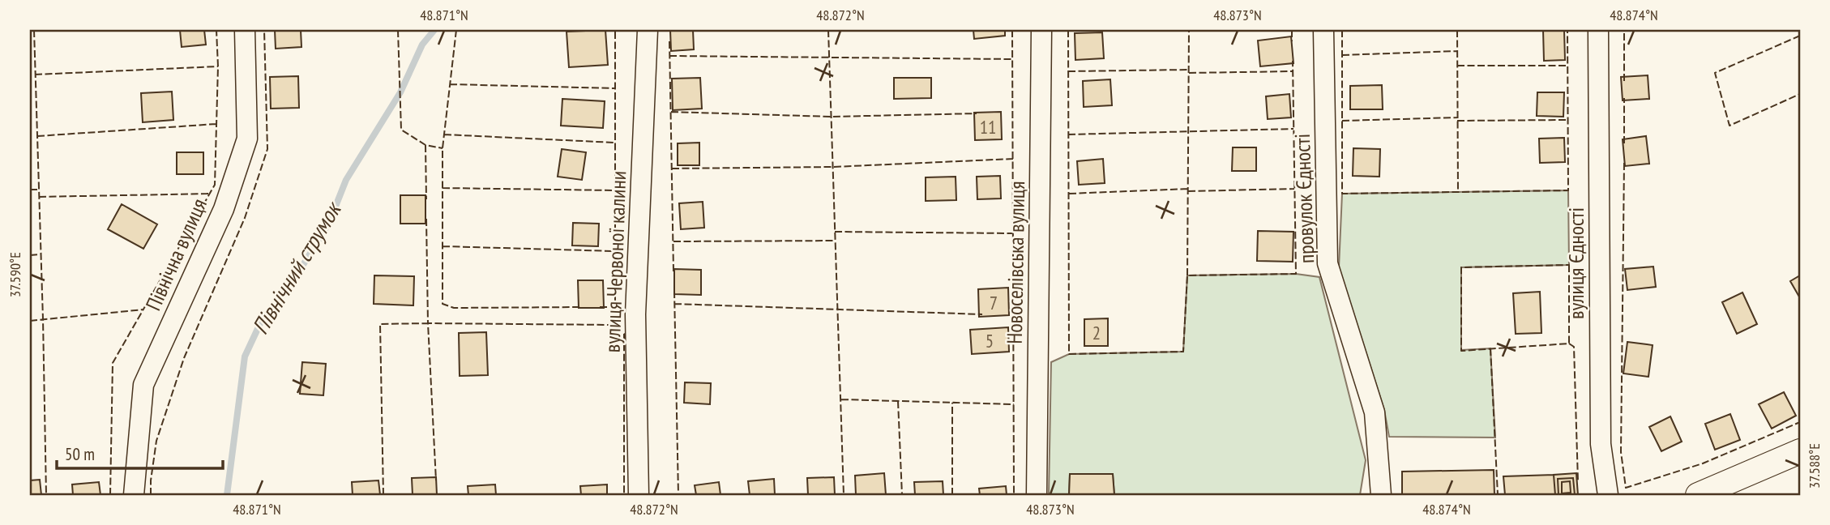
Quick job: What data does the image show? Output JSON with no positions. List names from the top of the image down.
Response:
{
  "streets": {
    "street": [
      "провулок Єдності",
      "Північна вулиця",
      "вулиця Червоної калини",
      "Новоселівська вулиця",
      "вулиця Єдності"
    ]
  },
  "water": ["Північний струмок"],
  "house_numbers": [
    "11",
    "7",
    "2",
    "5"
  ],
  "scale_bar": "50 m",
  "coordinates": [
    "48.871°N",
    "48.872°N",
    "48.873°N",
    "48.874°N",
    "37.590°E",
    "37.588°E"
  ]
}
